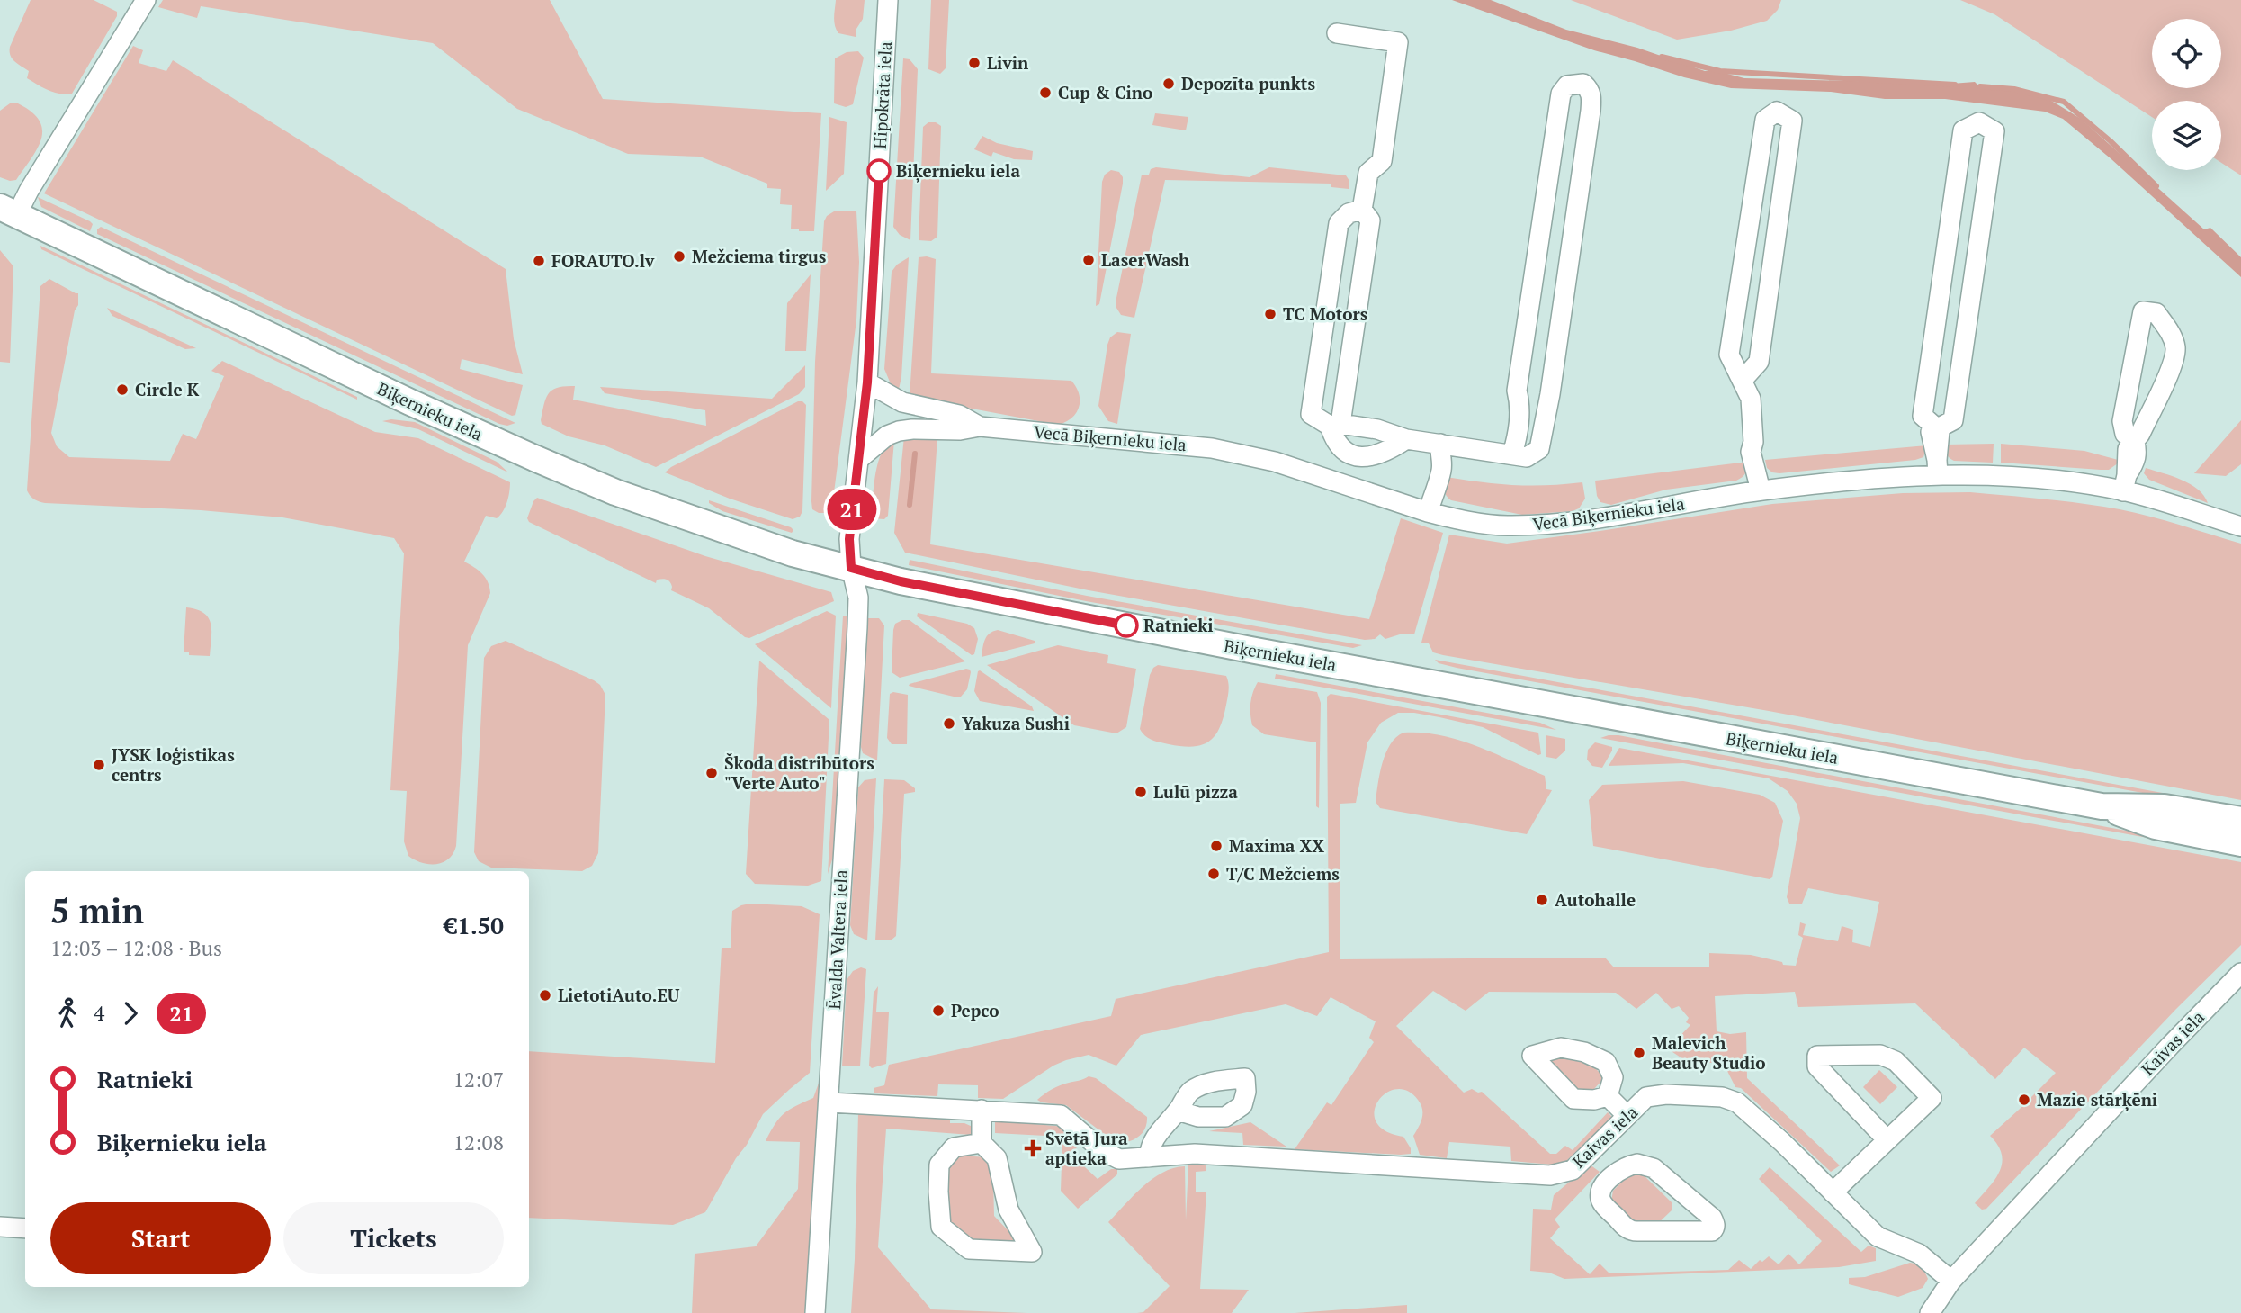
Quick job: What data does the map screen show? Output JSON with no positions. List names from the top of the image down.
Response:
{
  "streets": {
    "main road": ["Biķernieku iela"],
    "street": [
      "Hipokrāta iela",
      "Vecā Biķernieku iela",
      "Ēvalda Valtera iela",
      "Kaivas iela"
    ]
  },
  "crossings": [
    ["Hipokrāta iela", "Biķernieku iela"],
    ["Hipokrāta iela", "Vecā Biķernieku iela"],
    ["Hipokrāta iela", "Ēvalda Valtera iela"],
    ["Biķernieku iela", "Ēvalda Valtera iela"],
    ["Ēvalda Valtera iela", "Kaivas iela"]
  ],
  "places": {
    "other": [
      "Livin",
      "Depozīta punkts",
      "Cup & Cino",
      "Biķernieku iela",
      "Mežciema tirgus",
      "LaserWash",
      "FORAUTO.lv",
      "TC Motors",
      "Circle K",
      "Ratnieki",
      "Yakuza Sushi",
      "JYSK loģistikas centrs",
      "Škoda distribūtors \"Verte Auto\"",
      "Lulū pizza",
      "Maxima XX",
      "T/C Mežciems",
      "Autohalle",
      "LietotiAuto.EU",
      "Pepco",
      "Malevich Beauty Studio",
      "Mazie stārķēni"
    ],
    "health": ["Svētā Jura aptieka"]
  },
  "lines": ["bus line 21"],
  "page": {
    "on_map": "21",
    "heading": ["5 min", "12:03 – 12:08 · Bus", "€1.50"],
    "legs": ["4", "21"],
    "list": [
      {
        "name": "Ratnieki",
        "value": "12:07"
      },
      {
        "name": "Biķernieku iela",
        "value": "12:08"
      }
    ],
    "buttons": ["Start", "Tickets"]
  }
}
